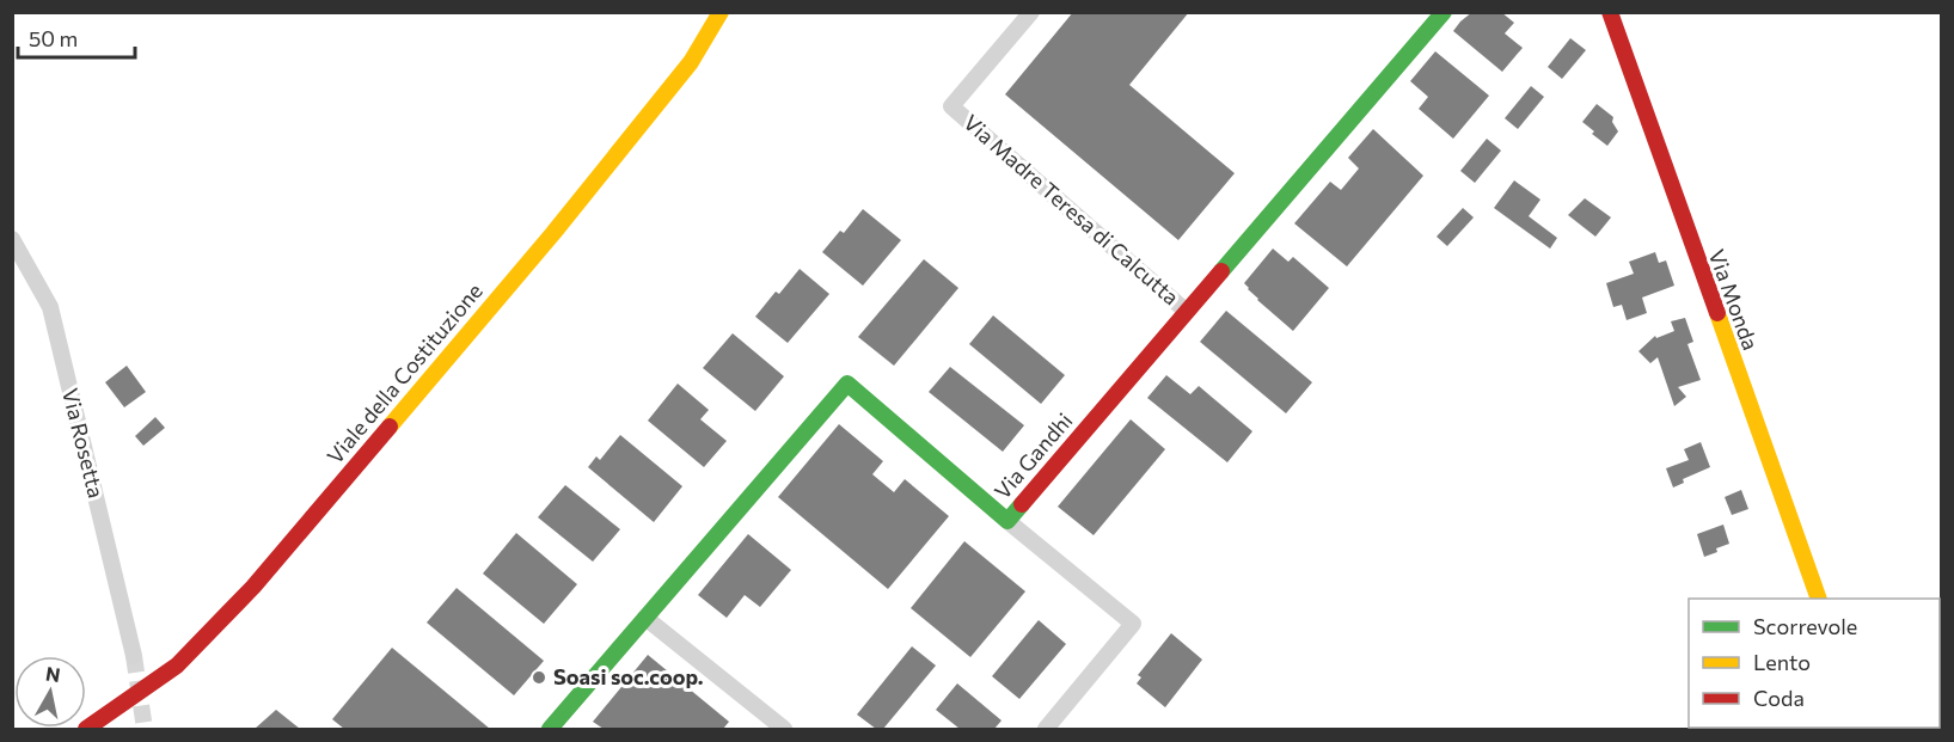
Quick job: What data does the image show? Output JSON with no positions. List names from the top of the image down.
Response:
{
  "streets": {
    "main road": ["Via Monda", "Viale della Costituzione", "Via Gandhi"],
    "street": ["Via Madre Teresa di Calcutta", "Via Rosetta"]
  },
  "crossings": [
    ["Via Madre Teresa di Calcutta", "Via Gandhi"]
  ],
  "places": ["Soasi soc.coop."],
  "legend": ["Scorrevole", "Lento", "Coda"],
  "scale_bar": "50 m",
  "north": "top"
}
